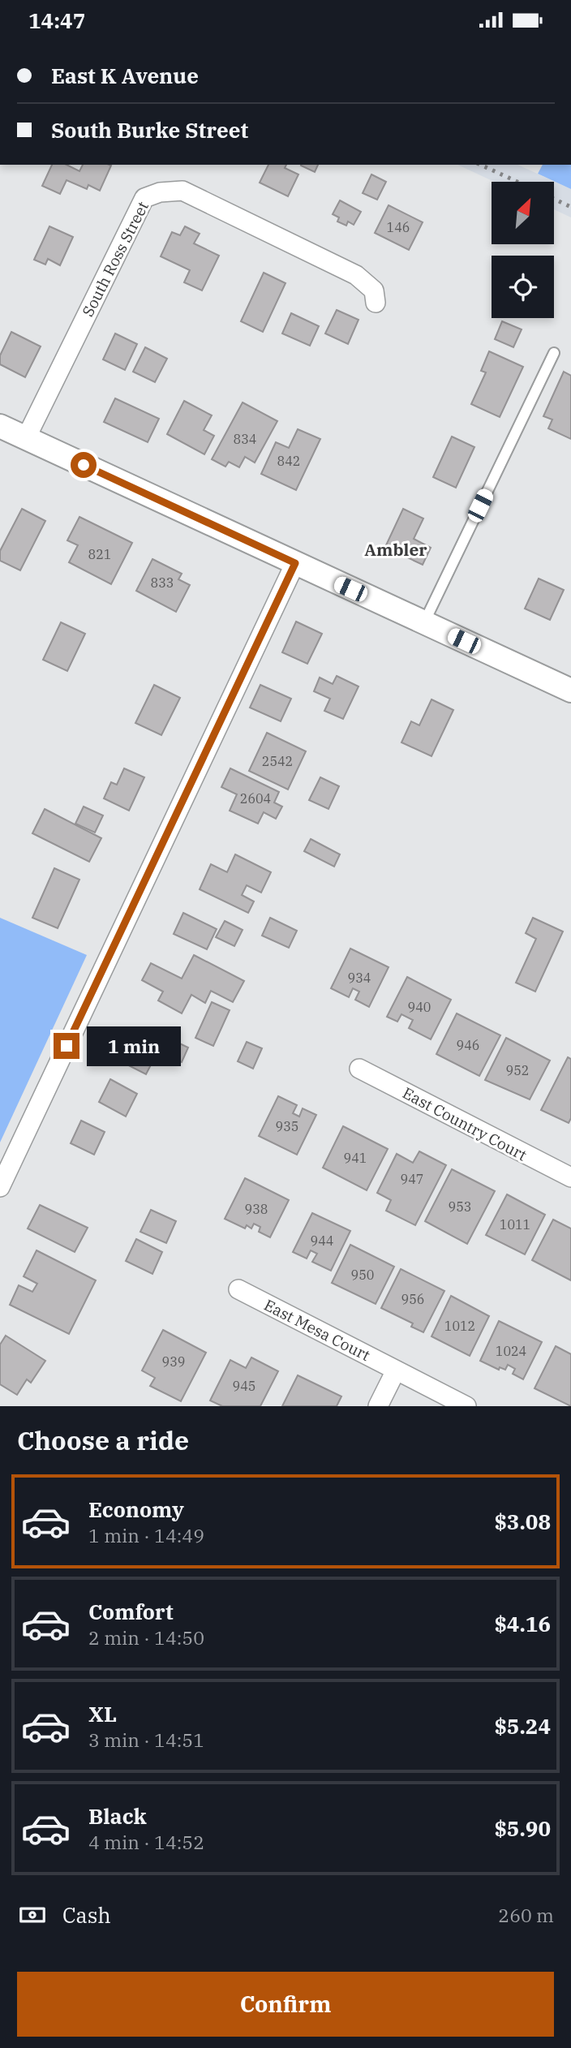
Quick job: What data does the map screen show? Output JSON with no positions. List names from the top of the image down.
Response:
{
  "streets": {
    "street": ["South Ross Street", "East Country Court", "East Mesa Court"]
  },
  "districts": ["Ambler"],
  "house_numbers": [
    "146",
    "834",
    "842",
    "821",
    "833",
    "2542",
    "2604",
    "934",
    "940",
    "946",
    "952",
    "935",
    "941",
    "947",
    "953",
    "938",
    "1011",
    "944",
    "950",
    "956",
    "1012",
    "1024",
    "939",
    "945"
  ],
  "north": "top right",
  "page": {
    "status": "14:47",
    "banner": ["East K Avenue", "South Burke Street"],
    "bubble": "1 min",
    "heading": "Choose a ride",
    "list": [
      {
        "name": "Economy",
        "note": "1 min · 14:49",
        "value": "$3.08"
      },
      {
        "name": "Comfort",
        "note": "2 min · 14:50",
        "value": "$4.16"
      },
      {
        "name": "XL",
        "note": "3 min · 14:51",
        "value": "$5.24"
      },
      {
        "name": "Black",
        "note": "4 min · 14:52",
        "value": "$5.90"
      }
    ],
    "pay": ["Cash", "260 m"],
    "buttons": "Confirm"
  }
}
